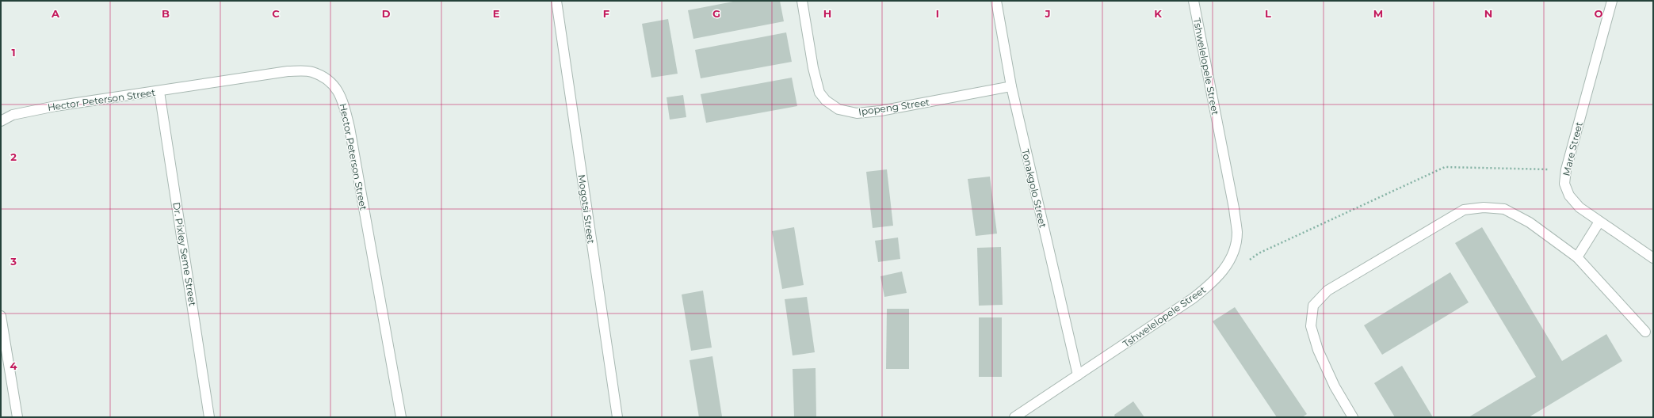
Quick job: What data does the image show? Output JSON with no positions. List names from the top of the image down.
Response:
{
  "streets": {
    "street": [
      "Tshwelelopele Street",
      "Hector Peterson Street",
      "Ipopeng Street",
      "Mare Street",
      "Tonakgolo Street",
      "Mogotsi Street",
      "Dr. Pixley Seme Street"
    ]
  },
  "crossings": [
    ["Tshwelelopele Street", "Tonakgolo Street"],
    ["Hector Peterson Street", "Dr. Pixley Seme Street"],
    ["Ipopeng Street", "Tonakgolo Street"]
  ],
  "grid": {
    "columns": [
      "A",
      "B",
      "C",
      "D",
      "E",
      "F",
      "G",
      "H",
      "I",
      "J",
      "K",
      "L",
      "M",
      "N",
      "O"
    ],
    "rows": [
      "1",
      "2",
      "3",
      "4"
    ]
  }
}
